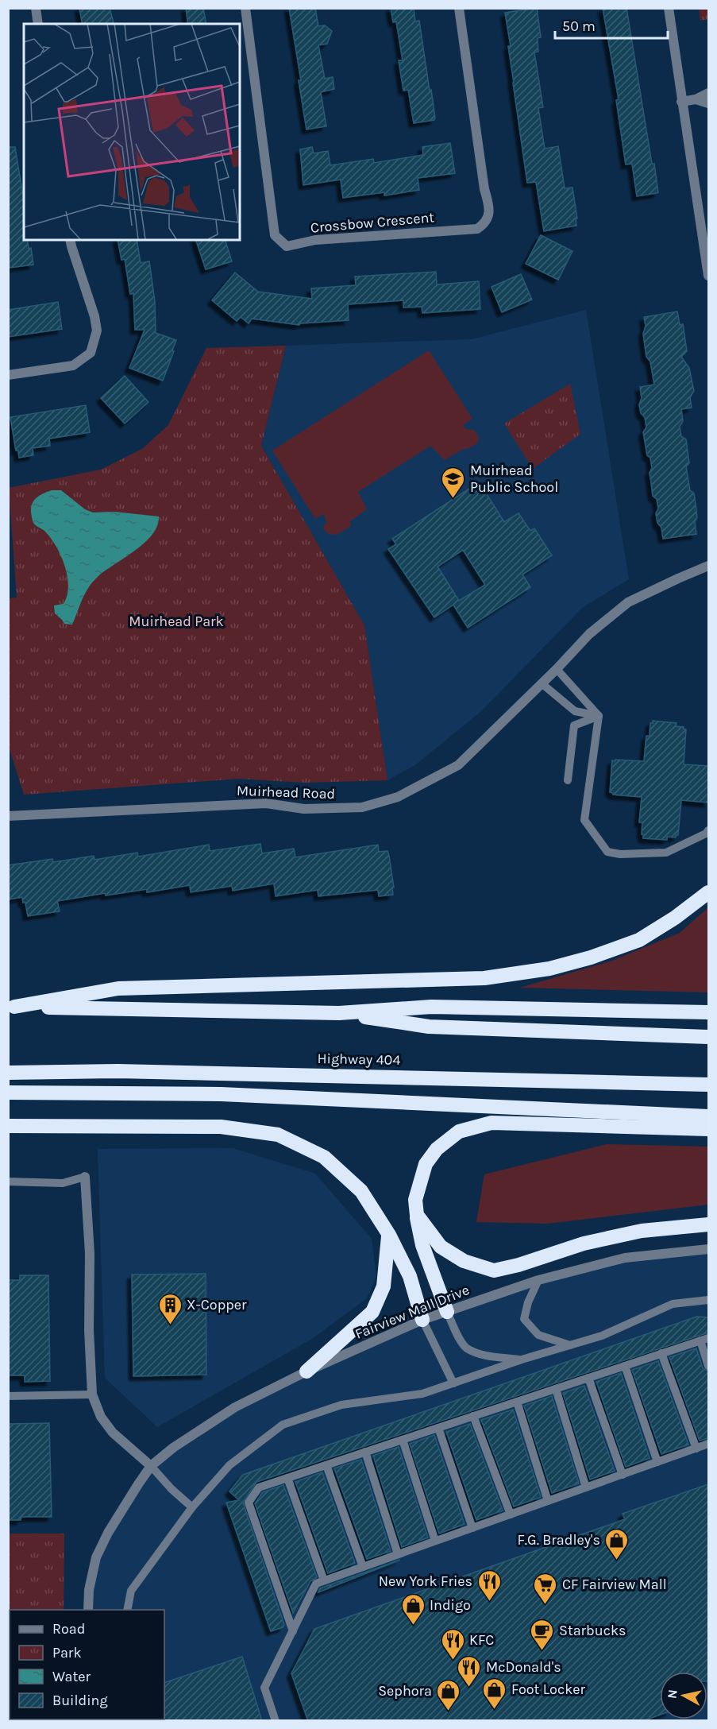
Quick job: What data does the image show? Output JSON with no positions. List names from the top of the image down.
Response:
{
  "streets": {
    "highway": ["Highway 404"],
    "street": ["Crossbow Crescent", "Muirhead Road", "Fairview Mall Drive"]
  },
  "parks": ["Muirhead Park"],
  "places": {
    "school or university": ["Muirhead Public School"],
    "building": ["X-Copper"],
    "shop": [
      "F.G. Bradley's",
      "Indigo",
      "Foot Locker",
      "Sephora"
    ],
    "restaurant": ["New York Fries", "KFC", "McDonald's"],
    "supermarket": ["CF Fairview Mall"],
    "cafe": ["Starbucks"]
  },
  "legend": [
    "Road",
    "Park",
    "Water",
    "Building"
  ],
  "scale_bar": "50 m",
  "north": "left"
}
